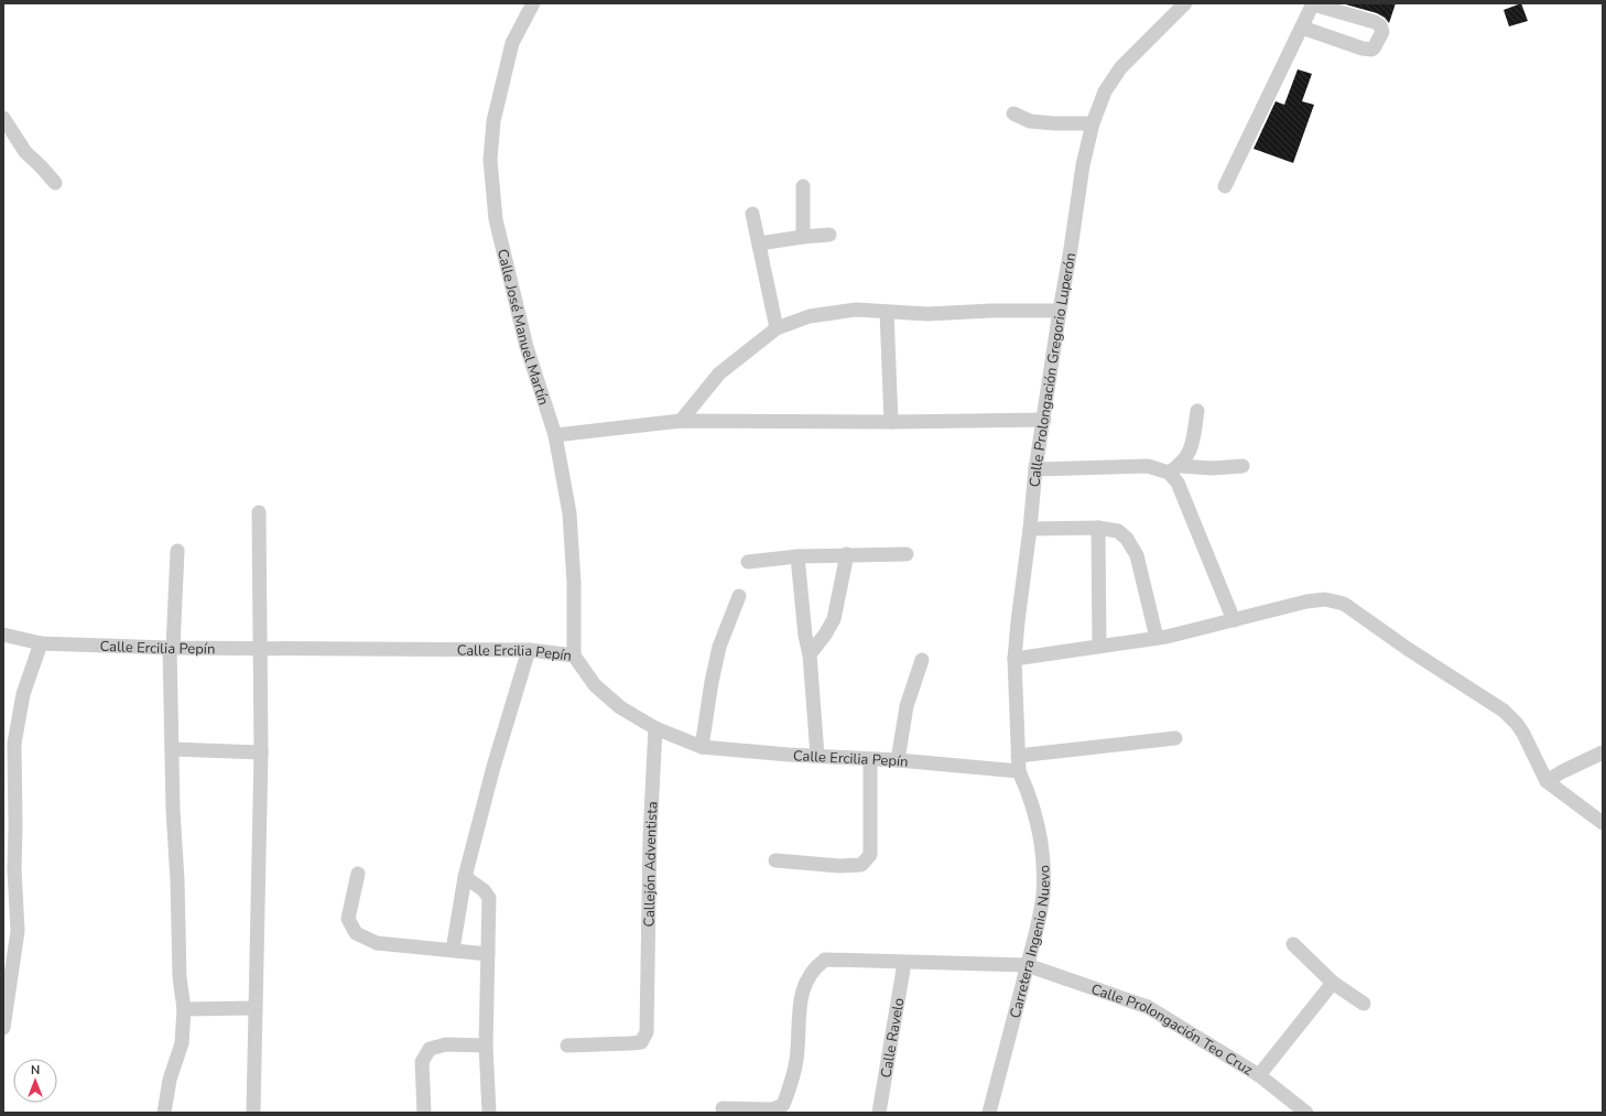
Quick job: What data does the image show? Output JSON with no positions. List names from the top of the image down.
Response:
{
  "streets": {
    "street": [
      "Calle José Manuel Martín",
      "Calle Prolongación Gregorio Luperón",
      "Calle Ercilia Pepín",
      "Callejón Adventista",
      "Carretera Ingenio Nuevo",
      "Calle Prolongación Teo Cruz",
      "Calle Ravelo"
    ]
  },
  "crossings": [
    ["Calle José Manuel Martín", "Calle Ercilia Pepín"],
    ["Calle Prolongación Gregorio Luperón", "Calle Ercilia Pepín"],
    ["Calle Prolongación Gregorio Luperón", "Carretera Ingenio Nuevo"],
    ["Calle Ercilia Pepín", "Callejón Adventista"],
    ["Calle Ercilia Pepín", "Carretera Ingenio Nuevo"],
    ["Carretera Ingenio Nuevo", "Calle Prolongación Teo Cruz"],
    ["Calle Prolongación Teo Cruz", "Calle Ravelo"]
  ],
  "north": "top"
}
